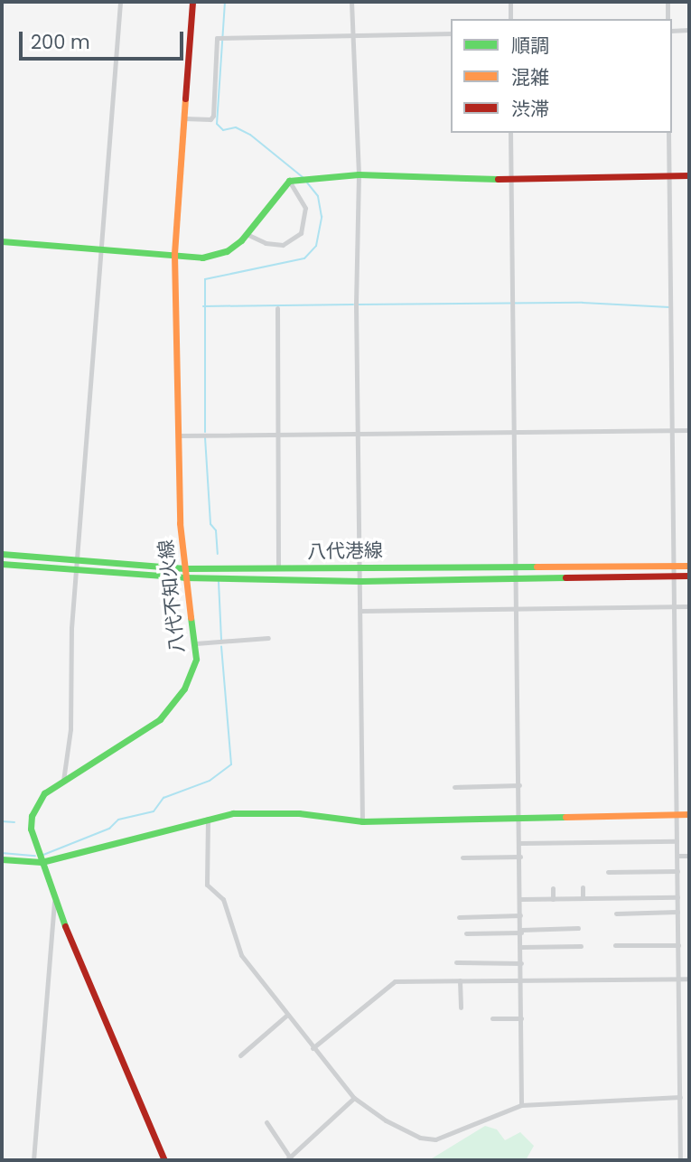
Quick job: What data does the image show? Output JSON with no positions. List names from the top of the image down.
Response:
{
  "streets": {
    "main road": ["八代港線", "八代不知火線"]
  },
  "crossings": [
    ["八代港線", "八代不知火線"]
  ],
  "legend": ["順調", "混雑", "渋滞"],
  "scale_bar": "200 m"
}
